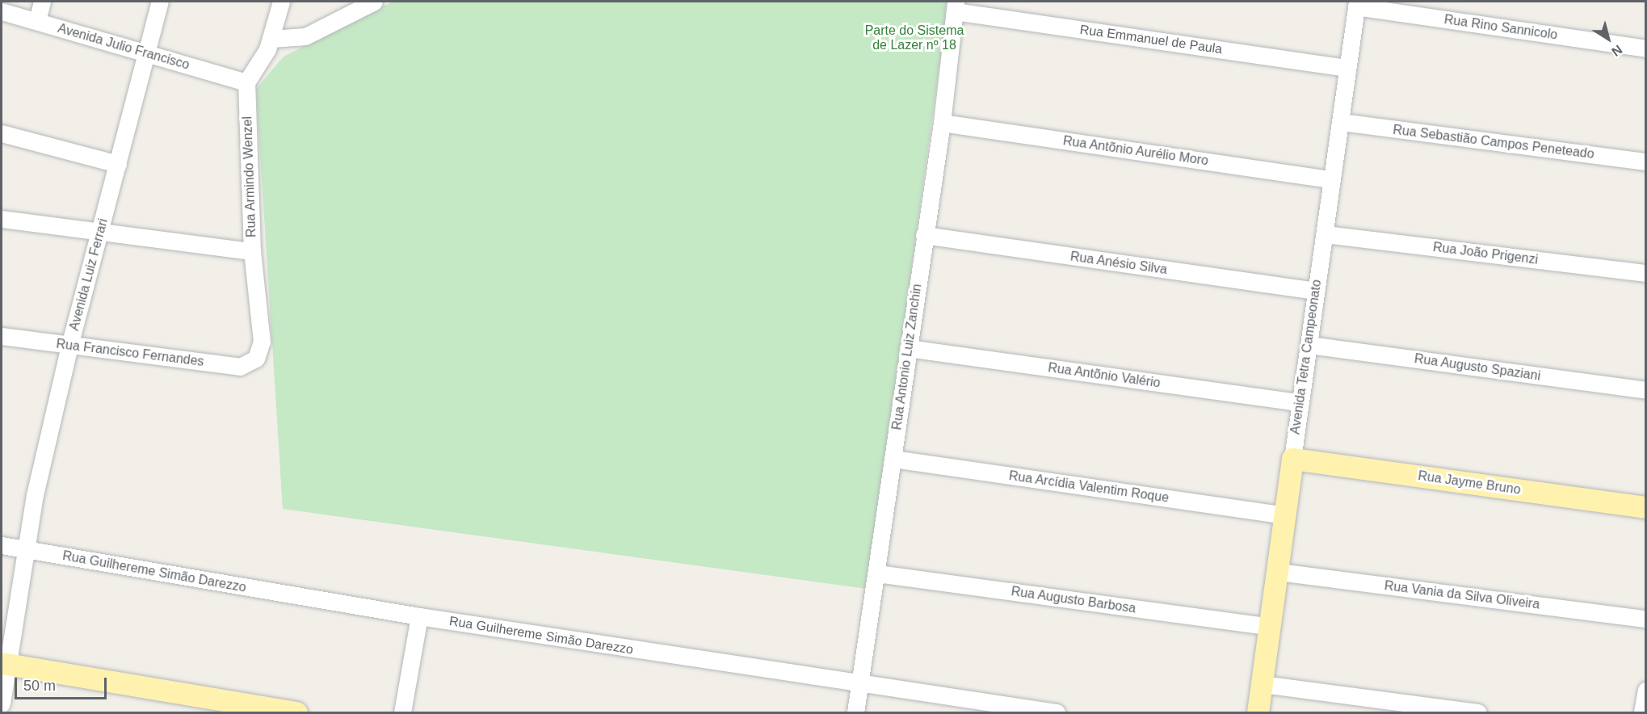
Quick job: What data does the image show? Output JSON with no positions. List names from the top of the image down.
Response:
{
  "streets": {
    "main road": ["Avenida Tetra Campeonato", "Rua Jayme Bruno"],
    "street": [
      "Rua Rino Sannicolo",
      "Rua Emmanuel de Paula",
      "Avenida Julio Francisco",
      "Rua Sebastião Campos Peneteado",
      "Rua Antõnio Aurélio Moro",
      "Rua Armindo Wenzel",
      "Rua João Prigenzi",
      "Rua Anésio Silva",
      "Avenida Luiz Ferrari",
      "Rua Francisco Fernandes",
      "Rua Antonio Luiz Zanchin",
      "Rua Augusto Spaziani",
      "Rua Antõnio Valério",
      "Rua Arcídia Valentim Roque",
      "Rua Guilhereme Simão Darezzo",
      "Rua Vania da Silva Oliveira",
      "Rua Augusto Barbosa"
    ]
  },
  "crossings": [
    ["Rua Rino Sannicolo", "Avenida Tetra Campeonato"],
    ["Rua Emmanuel de Paula", "Rua Antonio Luiz Zanchin"],
    ["Rua Emmanuel de Paula", "Avenida Tetra Campeonato"],
    ["Avenida Julio Francisco", "Rua Armindo Wenzel"],
    ["Avenida Julio Francisco", "Avenida Luiz Ferrari"],
    ["Rua Sebastião Campos Peneteado", "Avenida Tetra Campeonato"],
    ["Rua Antõnio Aurélio Moro", "Rua Antonio Luiz Zanchin"],
    ["Rua Antõnio Aurélio Moro", "Avenida Tetra Campeonato"],
    ["Rua Armindo Wenzel", "Rua Francisco Fernandes"],
    ["Rua João Prigenzi", "Avenida Tetra Campeonato"],
    ["Rua Anésio Silva", "Rua Antonio Luiz Zanchin"],
    ["Rua Anésio Silva", "Avenida Tetra Campeonato"],
    ["Avenida Luiz Ferrari", "Rua Francisco Fernandes"],
    ["Avenida Luiz Ferrari", "Rua Guilhereme Simão Darezzo"],
    ["Rua Antonio Luiz Zanchin", "Rua Antõnio Valério"],
    ["Rua Antonio Luiz Zanchin", "Rua Arcídia Valentim Roque"],
    ["Rua Antonio Luiz Zanchin", "Rua Guilhereme Simão Darezzo"],
    ["Rua Antonio Luiz Zanchin", "Rua Augusto Barbosa"],
    ["Avenida Tetra Campeonato", "Rua Augusto Spaziani"],
    ["Avenida Tetra Campeonato", "Rua Antõnio Valério"],
    ["Avenida Tetra Campeonato", "Rua Jayme Bruno"],
    ["Avenida Tetra Campeonato", "Rua Arcídia Valentim Roque"],
    ["Avenida Tetra Campeonato", "Rua Vania da Silva Oliveira"],
    ["Avenida Tetra Campeonato", "Rua Augusto Barbosa"]
  ],
  "parks": ["Parte do Sistema de Lazer nº 18"],
  "scale_bar": "50 m",
  "north": "bottom right"
}
